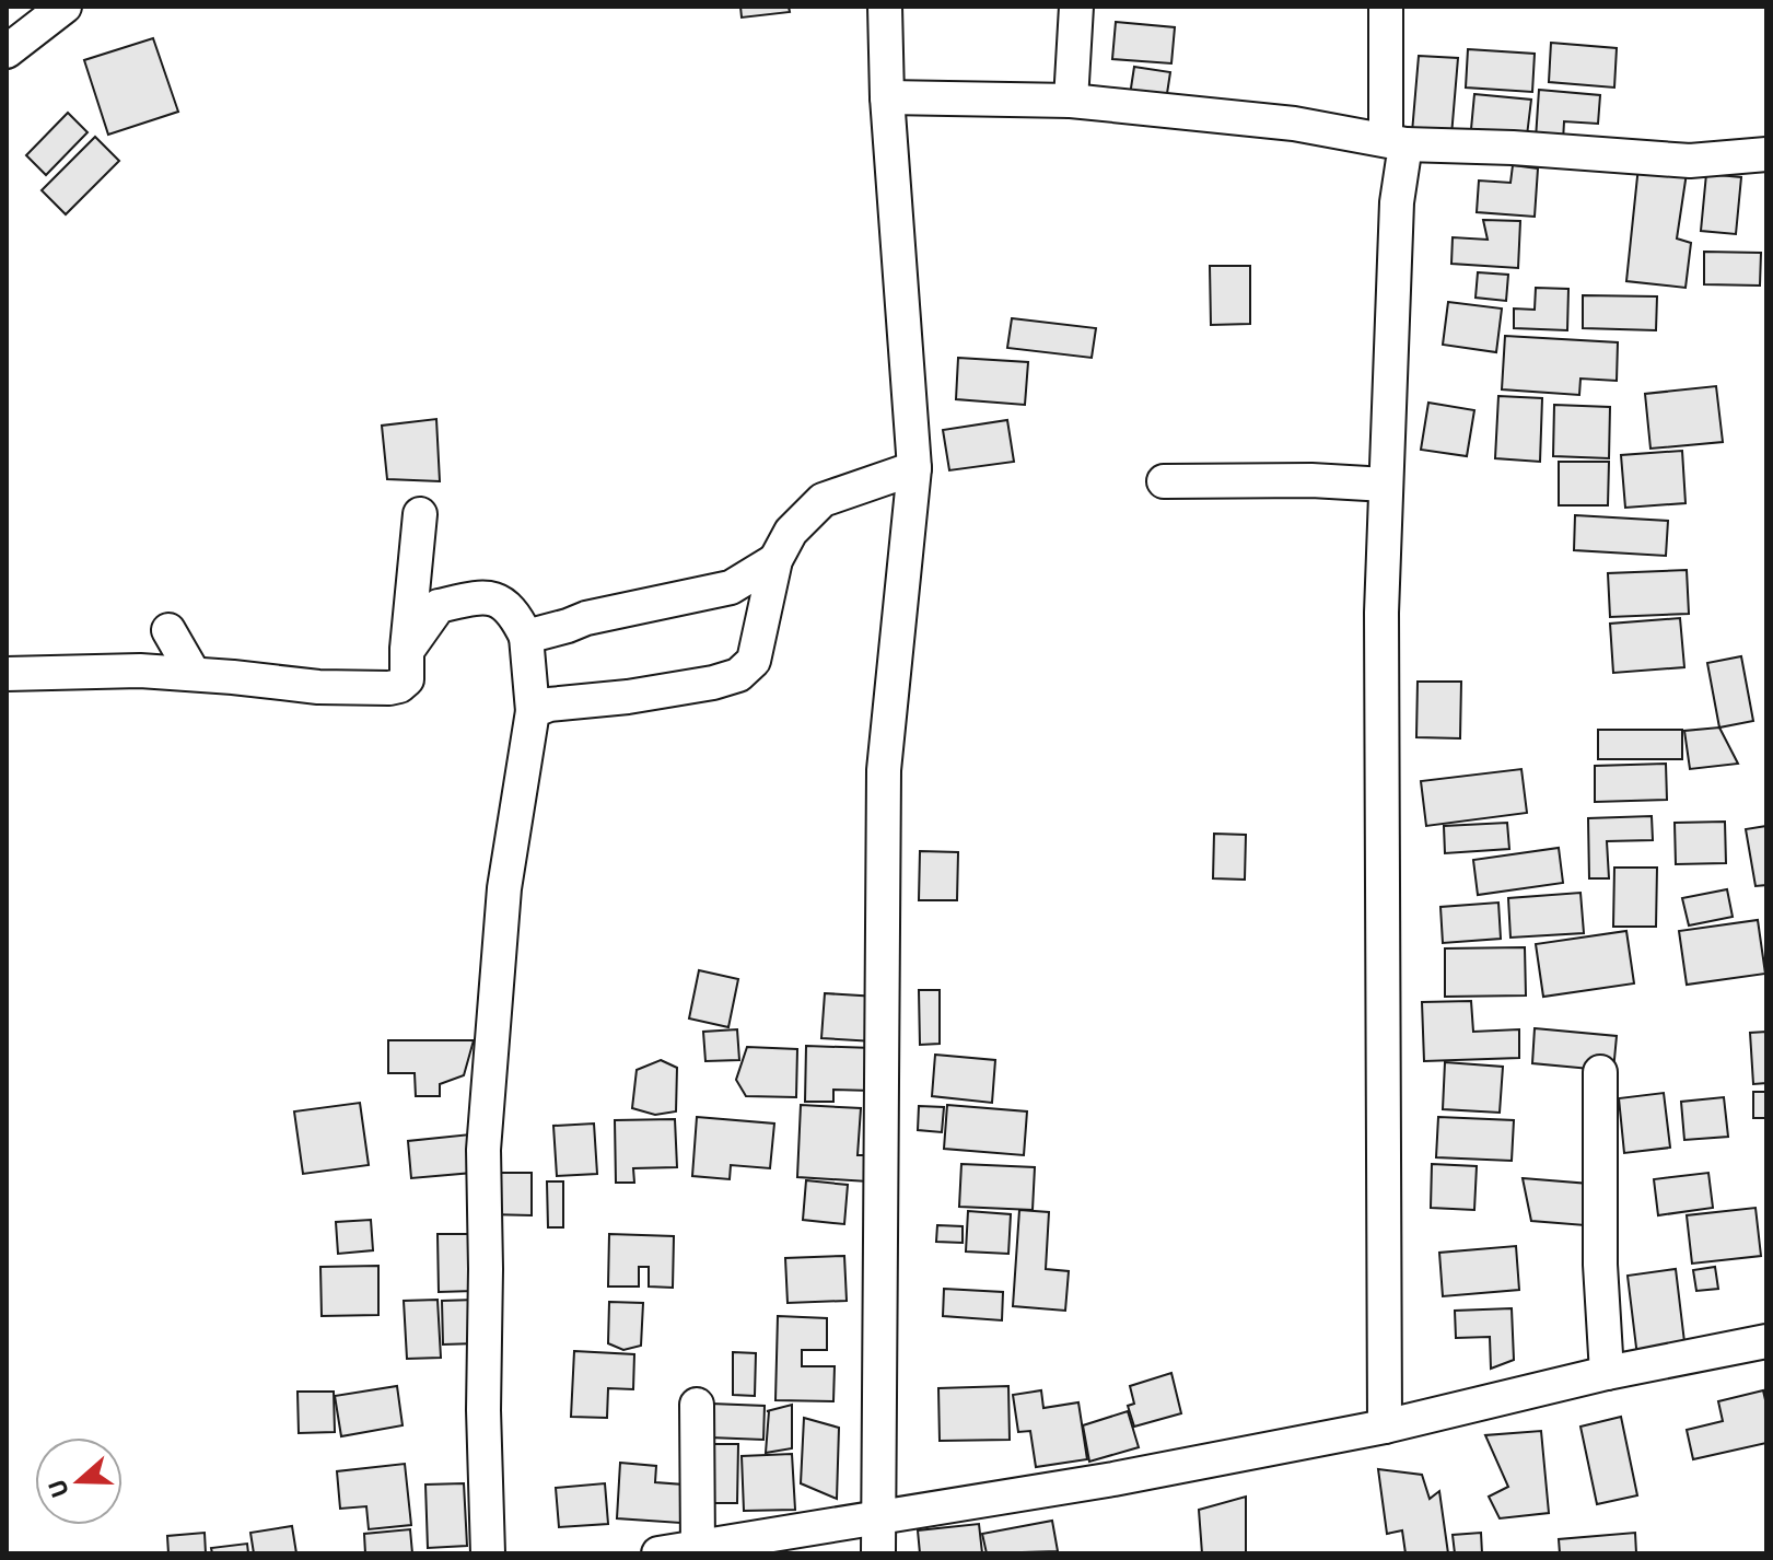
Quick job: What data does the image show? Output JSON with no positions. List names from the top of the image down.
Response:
{
  "north": "left"
}
